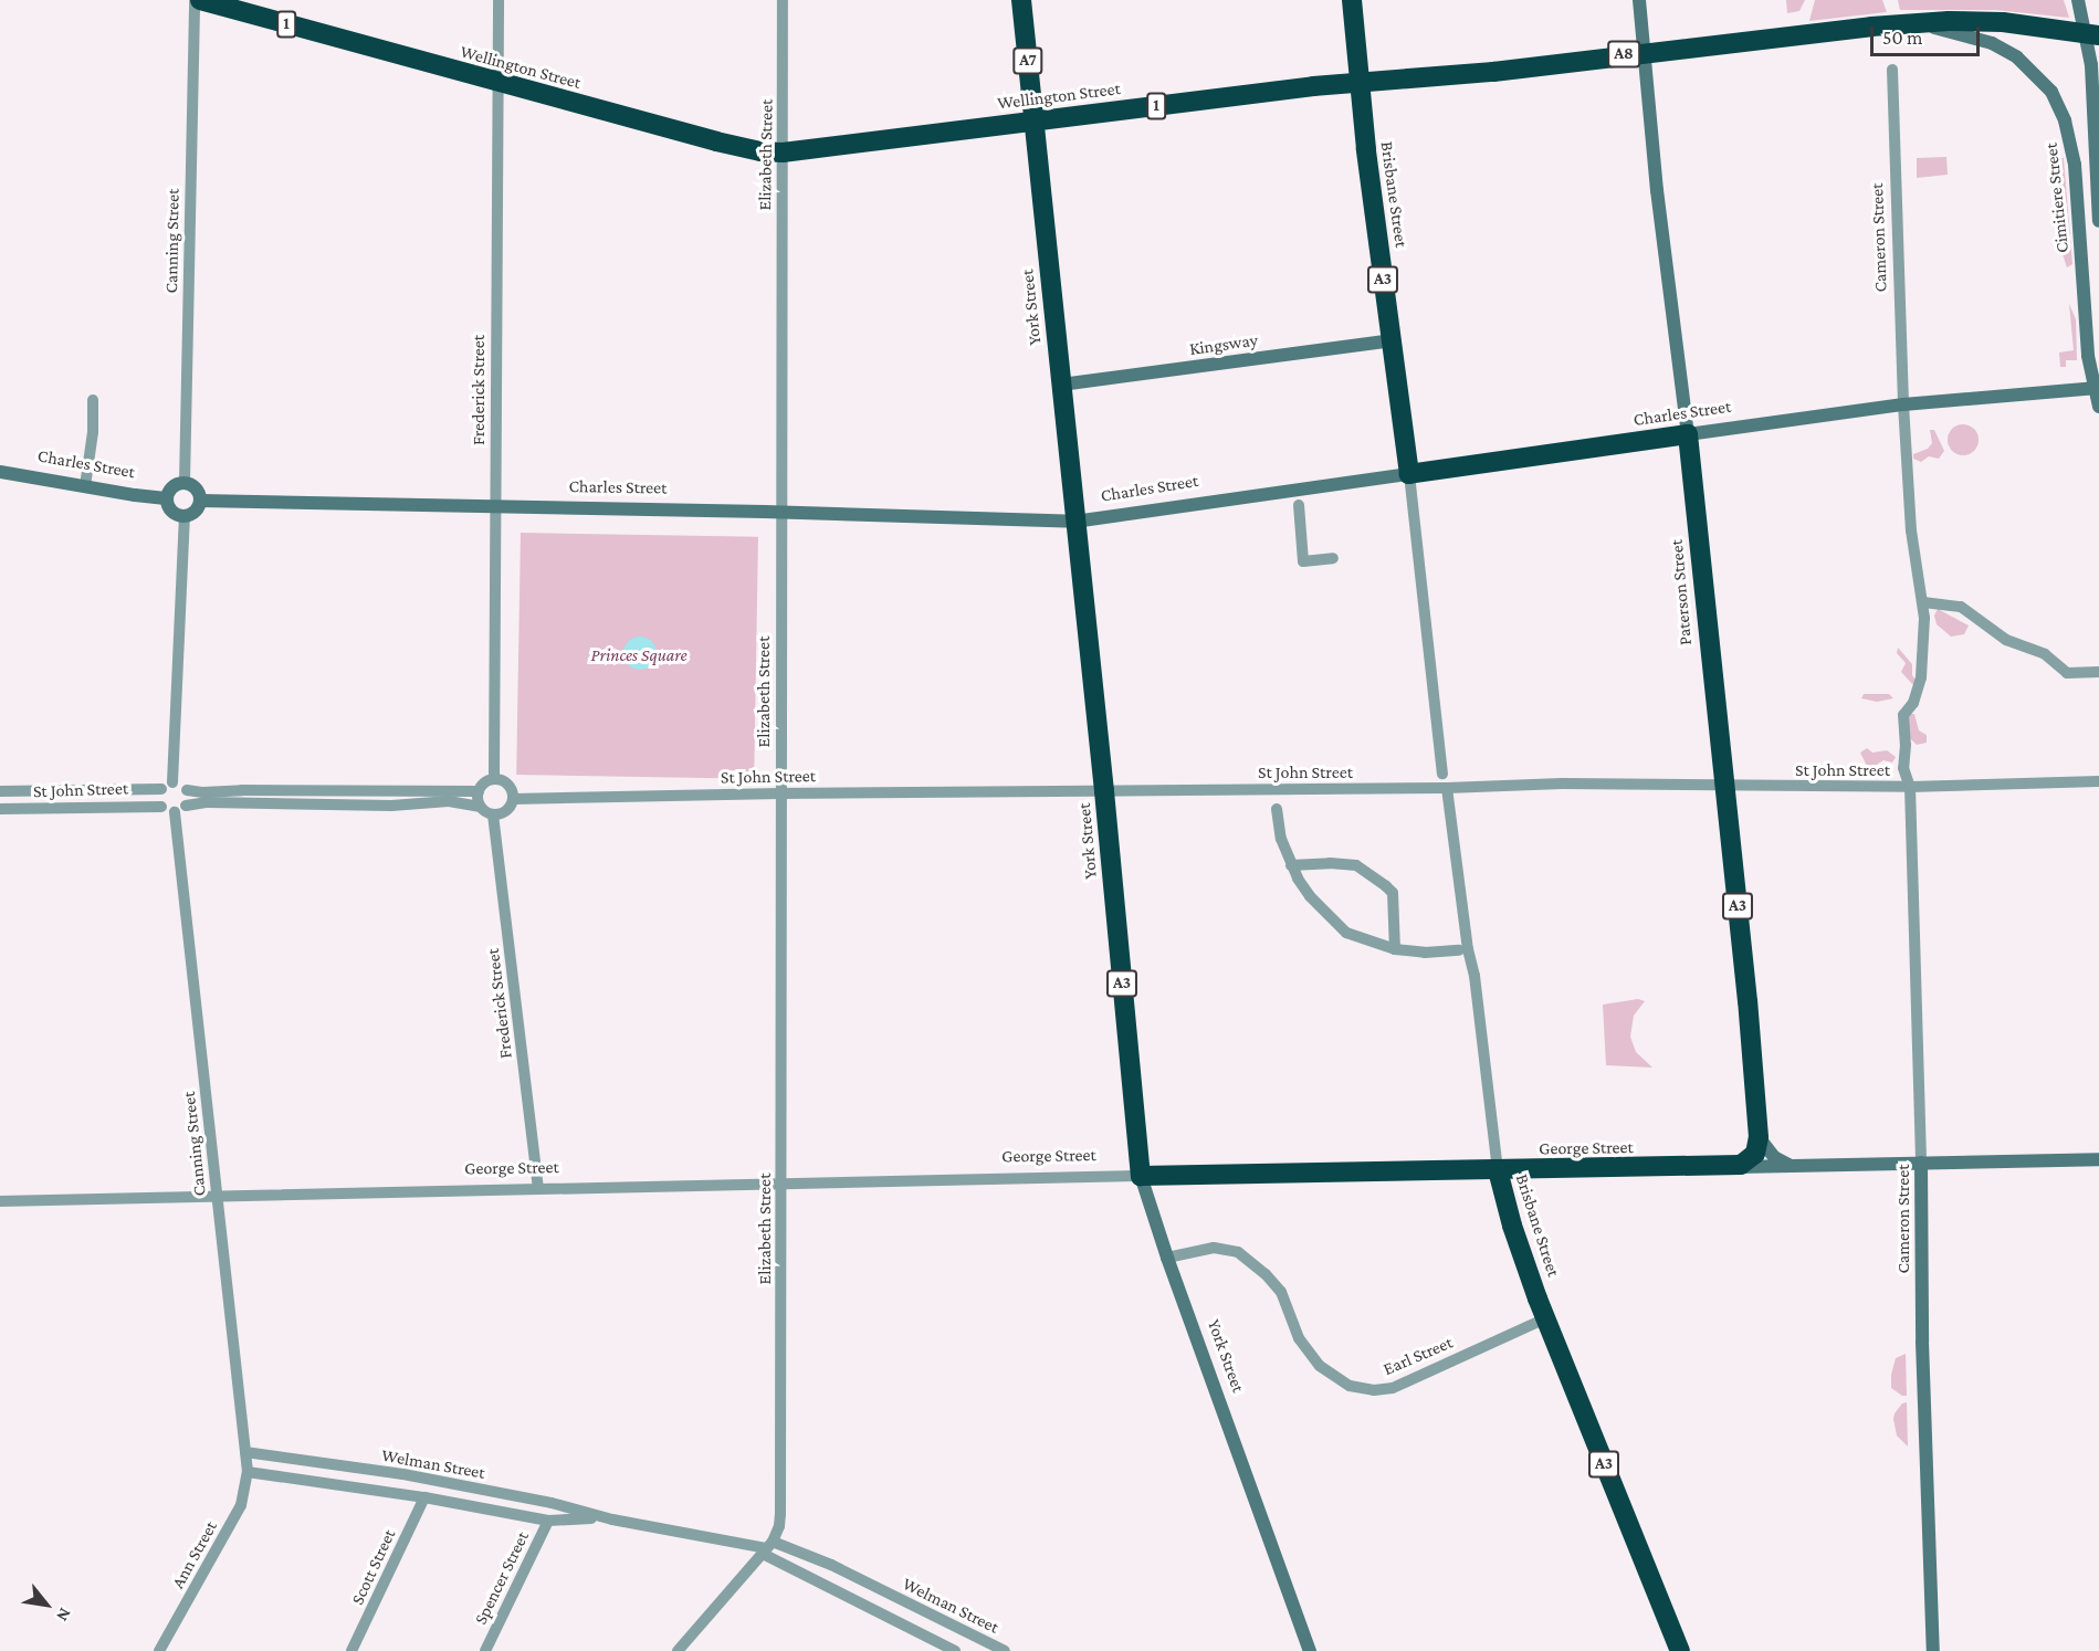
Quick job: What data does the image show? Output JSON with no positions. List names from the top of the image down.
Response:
{
  "streets": {
    "highway": [
      "1",
      "A8",
      "A7",
      "Wellington Street",
      "Brisbane Street",
      "A3",
      "York Street",
      "Charles Street",
      "Paterson Street",
      "George Street"
    ],
    "street": [
      "Elizabeth Street",
      "Cimitiere Street",
      "Cameron Street",
      "Canning Street",
      "Kingsway",
      "Frederick Street",
      "St John Street",
      "Earl Street",
      "Welman Street",
      "Ann Street",
      "Scott Street",
      "Spencer Street"
    ]
  },
  "crossings": [
    ["Wellington Street", "Elizabeth Street"],
    ["Wellington Street", "Brisbane Street"],
    ["Wellington Street", "Cimitiere Street"],
    ["Wellington Street", "Canning Street"],
    ["Wellington Street", "York Street"],
    ["Wellington Street", "Frederick Street"],
    ["Wellington Street", "Paterson Street"],
    ["Elizabeth Street", "Charles Street"],
    ["Elizabeth Street", "St John Street"],
    ["Elizabeth Street", "George Street"],
    ["Elizabeth Street", "Welman Street"],
    ["Brisbane Street", "Kingsway"],
    ["Brisbane Street", "Charles Street"],
    ["Brisbane Street", "St John Street"],
    ["Brisbane Street", "George Street"],
    ["Brisbane Street", "Earl Street"],
    ["Cimitiere Street", "Charles Street"],
    ["Cameron Street", "Charles Street"],
    ["Cameron Street", "St John Street"],
    ["Cameron Street", "George Street"],
    ["Canning Street", "Charles Street"],
    ["Canning Street", "St John Street"],
    ["Canning Street", "George Street"],
    ["Canning Street", "Welman Street"],
    ["Canning Street", "Ann Street"],
    ["York Street", "Kingsway"],
    ["York Street", "Charles Street"],
    ["York Street", "St John Street"],
    ["York Street", "George Street"],
    ["York Street", "Earl Street"],
    ["Frederick Street", "Charles Street"],
    ["Frederick Street", "St John Street"],
    ["Frederick Street", "George Street"],
    ["Charles Street", "Paterson Street"],
    ["Paterson Street", "St John Street"],
    ["Welman Street", "Ann Street"],
    ["Welman Street", "Scott Street"],
    ["Welman Street", "Spencer Street"]
  ],
  "parks": ["Princes Square"],
  "scale_bar": "50 m",
  "north": "bottom right"
}
